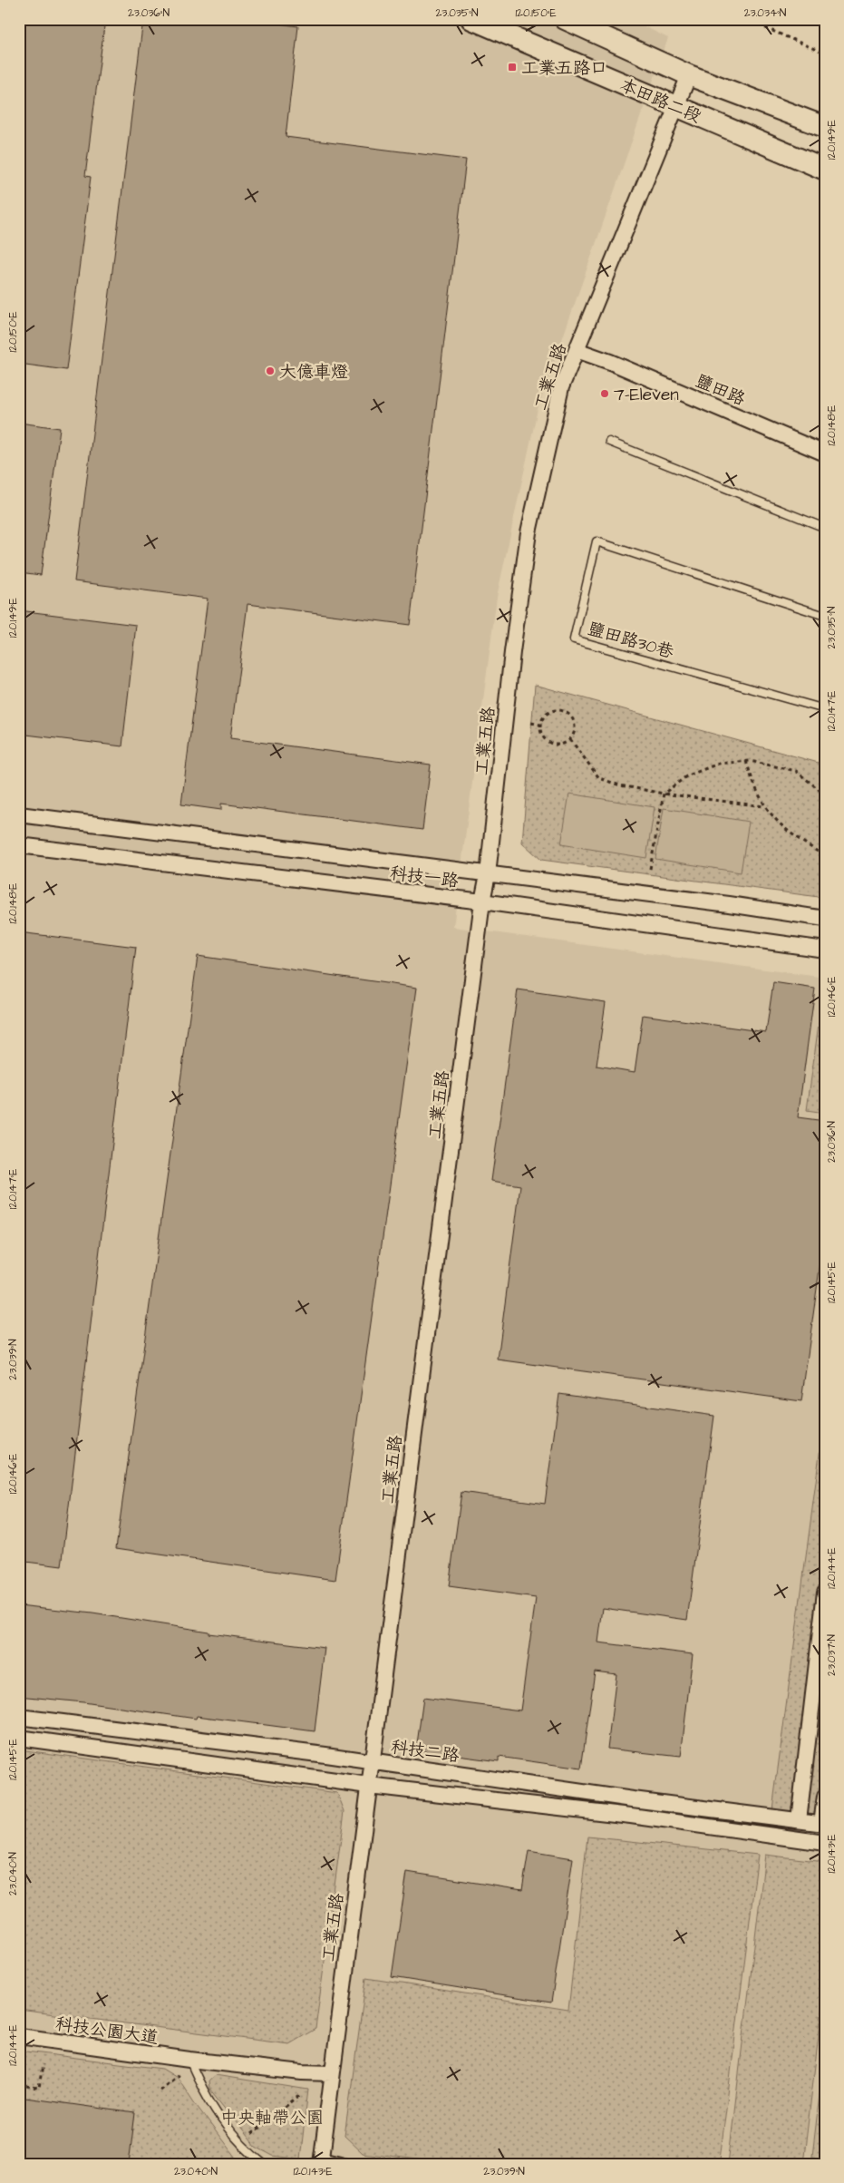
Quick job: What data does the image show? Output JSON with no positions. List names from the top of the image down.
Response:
{
  "streets": {
    "street": [
      "本田路二段",
      "工業五路",
      "鹽田路",
      "科技一路",
      "科技二路",
      "科技公園大道"
    ],
    "lane": ["鹽田路30巷"]
  },
  "crossings": [
    ["本田路二段", "工業五路"],
    ["工業五路", "鹽田路"],
    ["工業五路", "科技一路"],
    ["工業五路", "科技二路"],
    ["工業五路", "科技公園大道"]
  ],
  "parks": ["中央軸帶公園"],
  "places": {
    "transit": ["工業五路口"],
    "other": ["大億車燈", "7-Eleven"]
  },
  "coordinates": [
    "23.036°N",
    "23.035°N",
    "120.150°E",
    "23.034°N",
    "120.149°E",
    "120.148°E",
    "120.147°E",
    "120.146°E",
    "120.145°E",
    "23.039°N",
    "120.144°E",
    "23.037°N",
    "120.143°E",
    "23.040°N"
  ]
}
